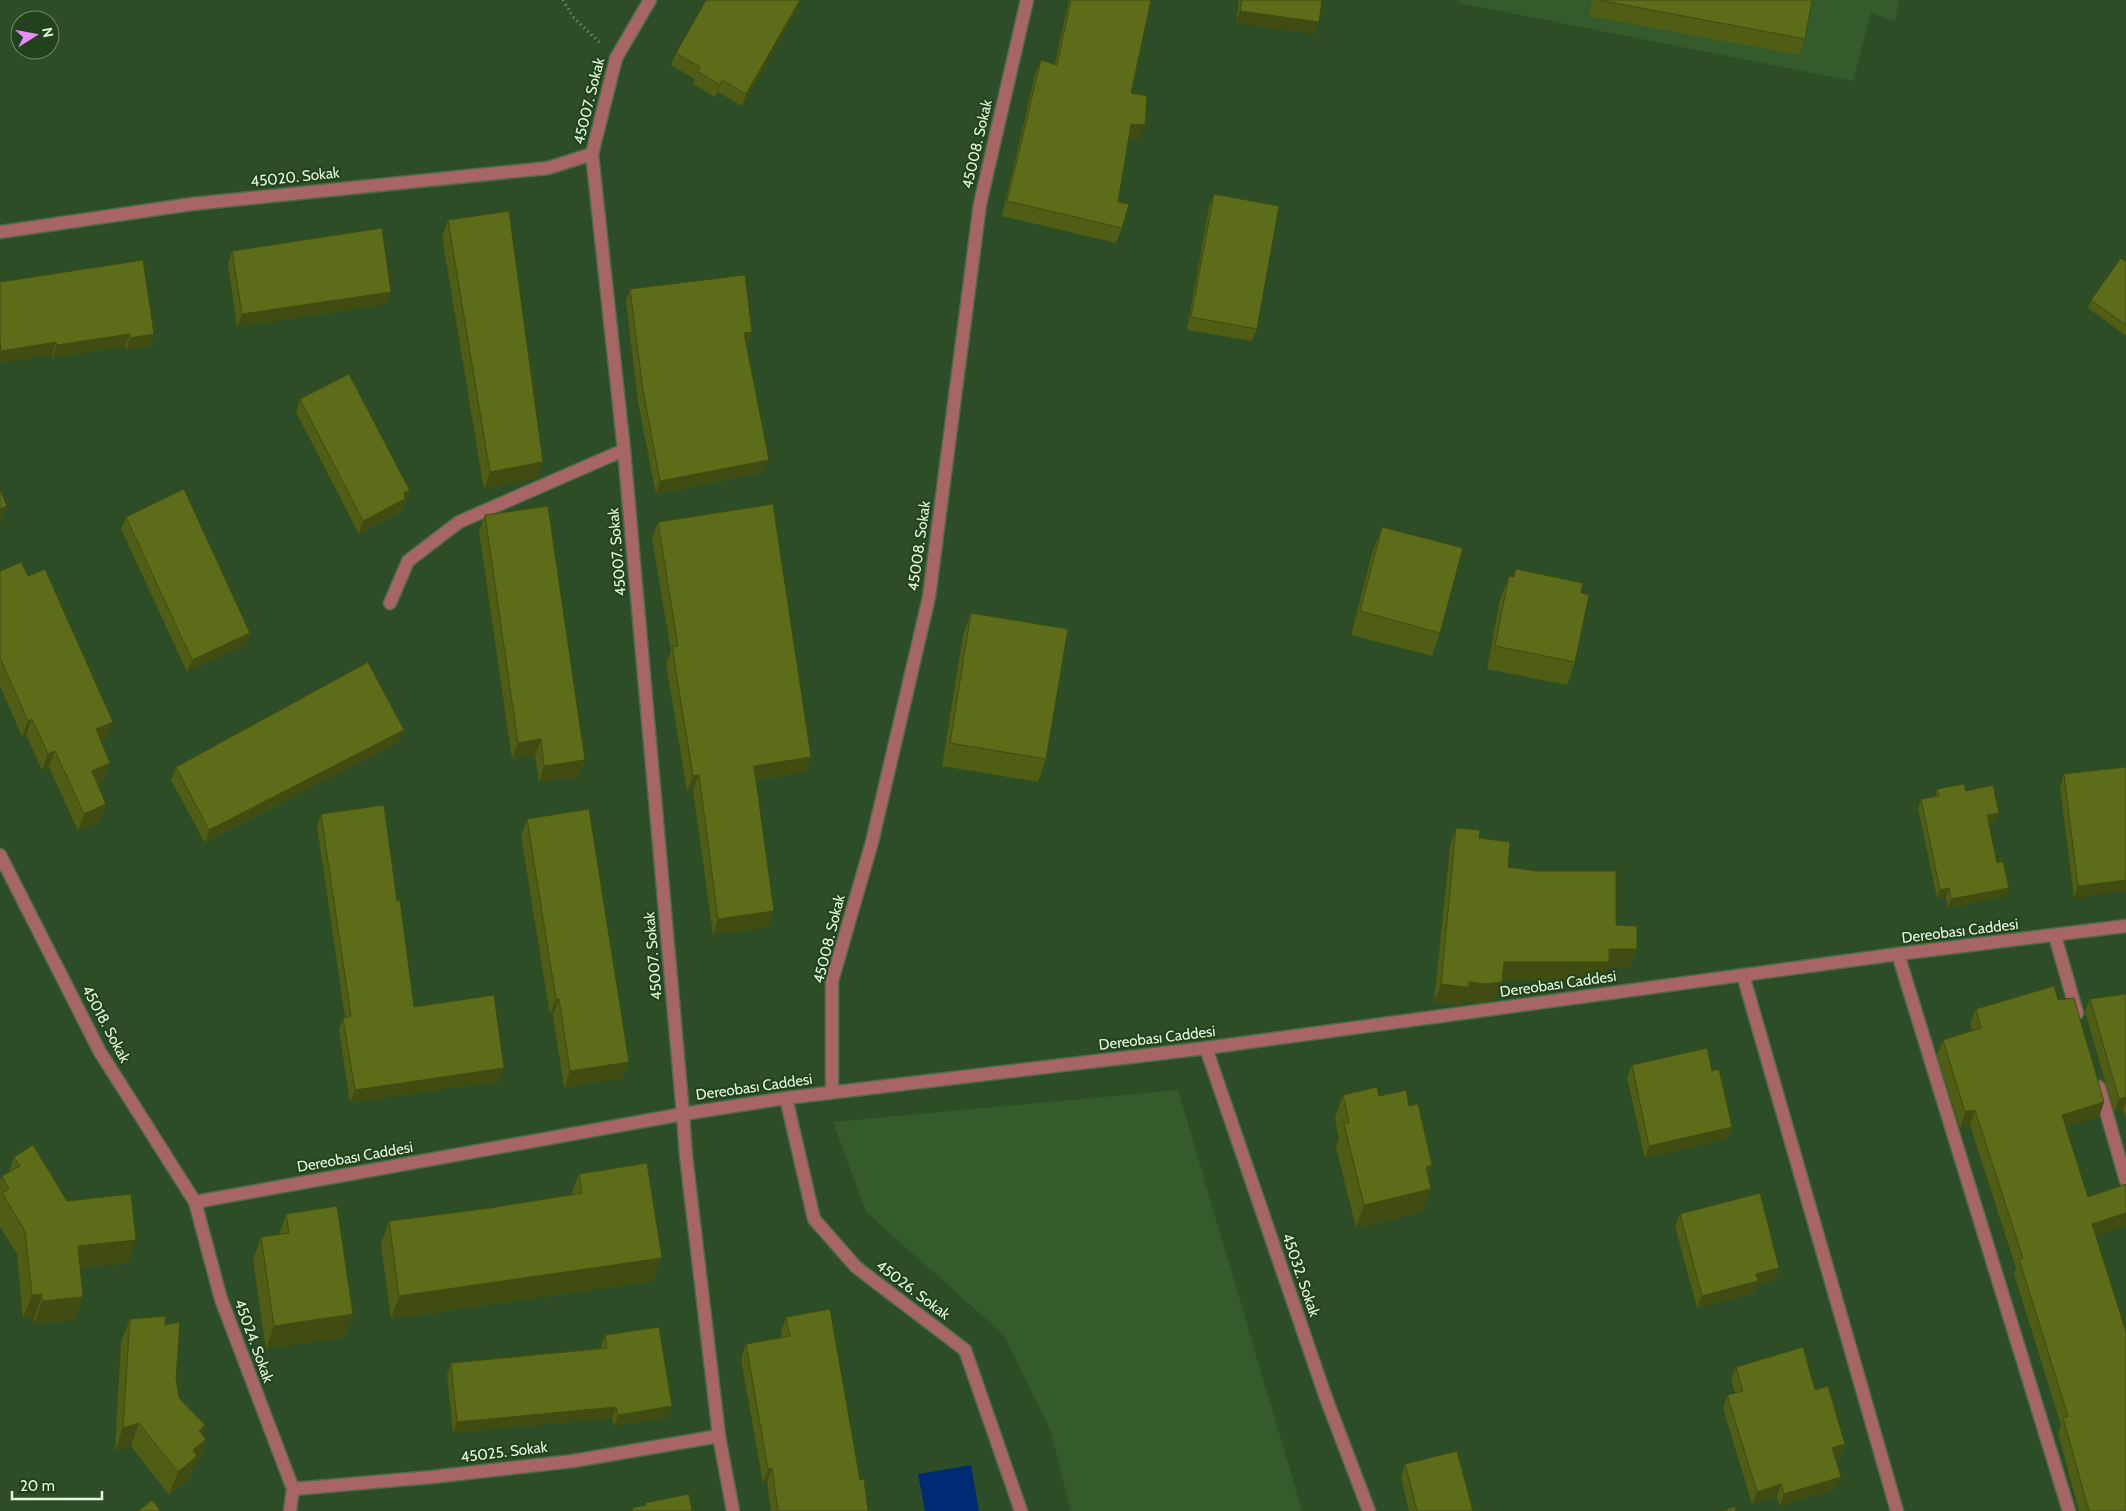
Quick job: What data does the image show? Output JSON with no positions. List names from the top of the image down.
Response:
{
  "streets": {
    "street": [
      "45007. Sokak",
      "45008. Sokak",
      "45020. Sokak",
      "Dereobası Caddesi",
      "45018. Sokak",
      "45032. Sokak",
      "45026. Sokak",
      "45024. Sokak",
      "45025. Sokak"
    ]
  },
  "crossings": [
    ["45007. Sokak", "45020. Sokak"],
    ["45007. Sokak", "Dereobası Caddesi"],
    ["45008. Sokak", "Dereobası Caddesi"],
    ["Dereobası Caddesi", "45018. Sokak"],
    ["Dereobası Caddesi", "45032. Sokak"],
    ["Dereobası Caddesi", "45026. Sokak"],
    ["Dereobası Caddesi", "45024. Sokak"],
    ["45018. Sokak", "45024. Sokak"],
    ["45024. Sokak", "45025. Sokak"]
  ],
  "scale_bar": "20 m",
  "north": "right"
}
